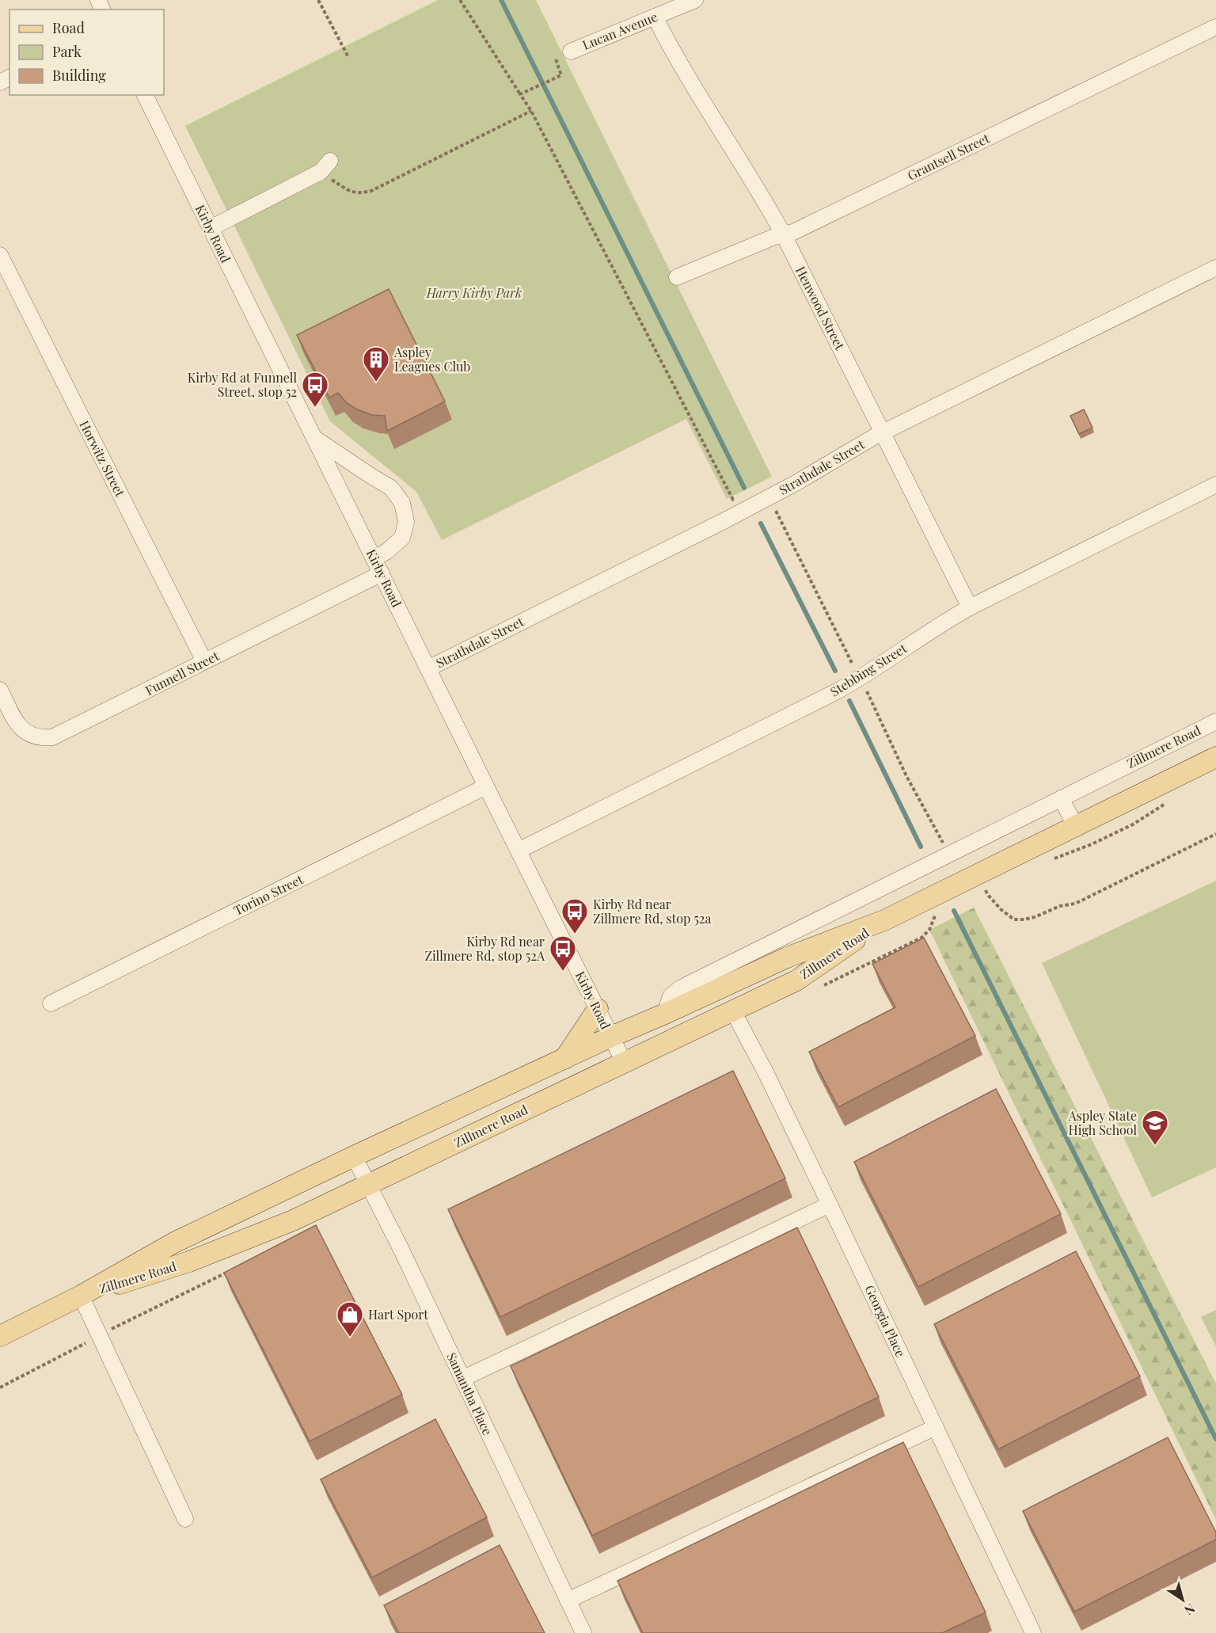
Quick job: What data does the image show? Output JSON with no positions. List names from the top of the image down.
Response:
{
  "streets": {
    "main road": ["Zillmere Road"],
    "street": [
      "Lucan Avenue",
      "Grantsell Street",
      "Kirby Road",
      "Henwood Street",
      "Horwitz Street",
      "Strathdale Street",
      "Stebbing Street",
      "Funnell Street",
      "Torino Street",
      "Georgia Place",
      "Samantha Place"
    ]
  },
  "crossings": [
    ["Lucan Avenue", "Henwood Street"],
    ["Grantsell Street", "Henwood Street"],
    ["Kirby Road", "Strathdale Street"],
    ["Kirby Road", "Stebbing Street"],
    ["Kirby Road", "Funnell Street"],
    ["Kirby Road", "Zillmere Road"],
    ["Kirby Road", "Torino Street"],
    ["Henwood Street", "Strathdale Street"],
    ["Henwood Street", "Stebbing Street"],
    ["Horwitz Street", "Funnell Street"],
    ["Zillmere Road", "Georgia Place"],
    ["Zillmere Road", "Samantha Place"]
  ],
  "parks": ["Harry Kirby Park"],
  "places": {
    "building": ["Aspley Leagues Club"],
    "bus stop": ["Kirby Rd at Funnell Street, stop 52", "Kirby Rd near Zillmere Rd, stop 52a", "Kirby Rd near Zillmere Rd, stop 52A"],
    "school or university": ["Aspley State High School"],
    "shop": ["Hart Sport"]
  },
  "legend": ["Road", "Park", "Building"],
  "north": "bottom right"
}
